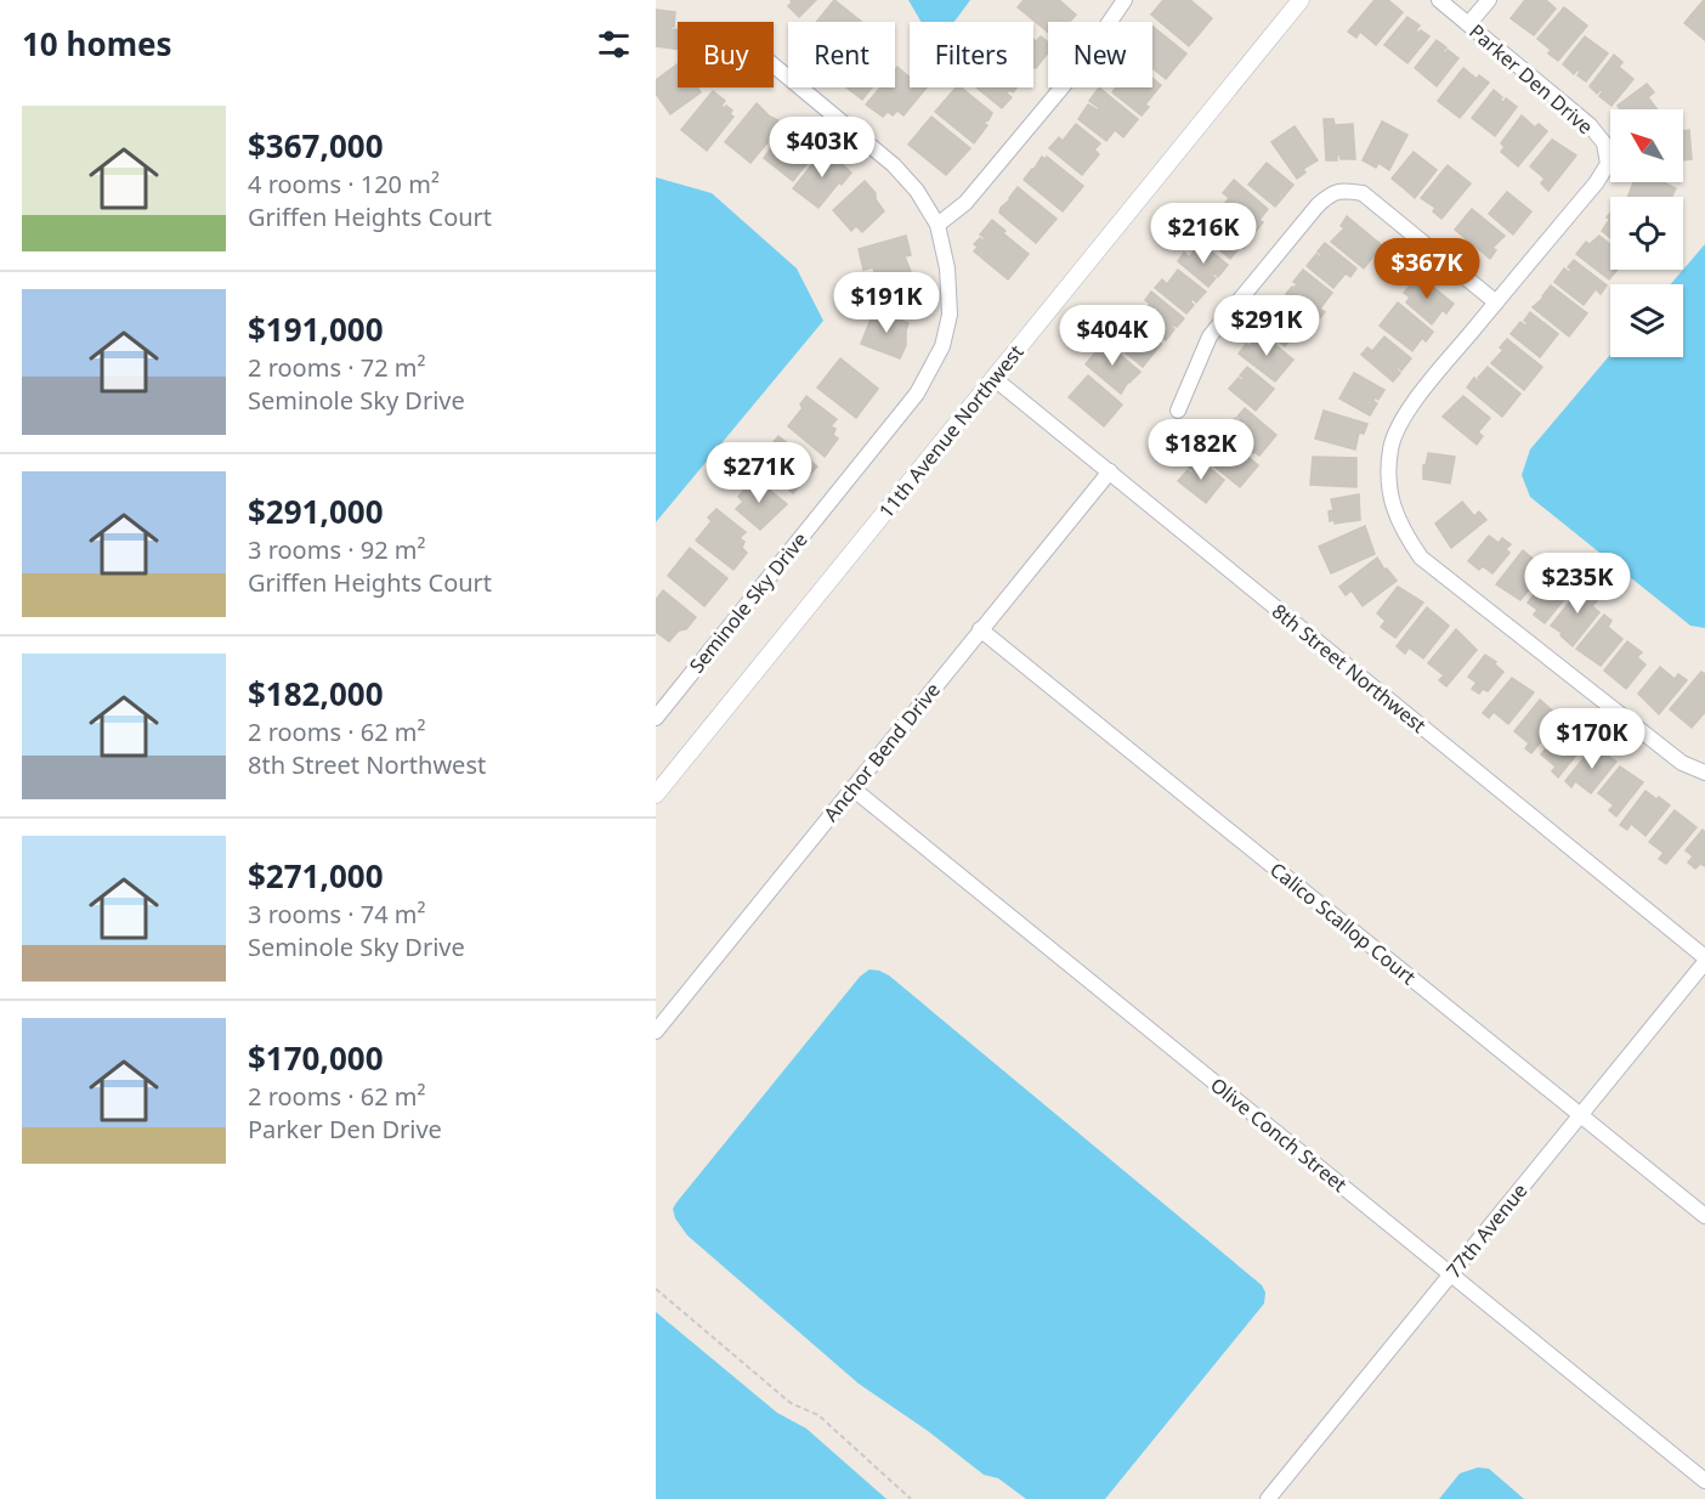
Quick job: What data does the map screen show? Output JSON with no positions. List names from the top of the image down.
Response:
{
  "streets": {
    "street": [
      "Parker Den Drive",
      "11th Avenue Northwest",
      "Seminole Sky Drive",
      "8th Street Northwest",
      "Anchor Bend Drive",
      "Calico Scallop Court",
      "Olive Conch Street",
      "77th Avenue"
    ]
  },
  "crossings": [
    ["11th Avenue Northwest", "8th Street Northwest"],
    ["8th Street Northwest", "Anchor Bend Drive"],
    ["8th Street Northwest", "77th Avenue"],
    ["Anchor Bend Drive", "Calico Scallop Court"],
    ["Anchor Bend Drive", "Olive Conch Street"],
    ["Calico Scallop Court", "77th Avenue"],
    ["Olive Conch Street", "77th Avenue"]
  ],
  "north": "top left",
  "page": {
    "heading": "10 homes",
    "chip": [
      "Buy",
      "Rent",
      "Filters",
      "New"
    ],
    "list": [
      {
        "name": "$367,000",
        "note": "4 rooms · 120 m² · Griffen Heights Court"
      },
      {
        "name": "$191,000",
        "note": "2 rooms · 72 m² · Seminole Sky Drive"
      },
      {
        "name": "$291,000",
        "note": "3 rooms · 92 m² · Griffen Heights Court"
      },
      {
        "name": "$182,000",
        "note": "2 rooms · 62 m² · 8th Street Northwest"
      },
      {
        "name": "$271,000",
        "note": "3 rooms · 74 m² · Seminole Sky Drive"
      },
      {
        "name": "$170,000",
        "note": "2 rooms · 62 m² · Parker Den Drive"
      }
    ],
    "price": [
      "$403K",
      "$216K",
      "$367K",
      "$191K",
      "$291K",
      "$404K",
      "$182K",
      "$271K",
      "$235K",
      "$170K"
    ]
  }
}
